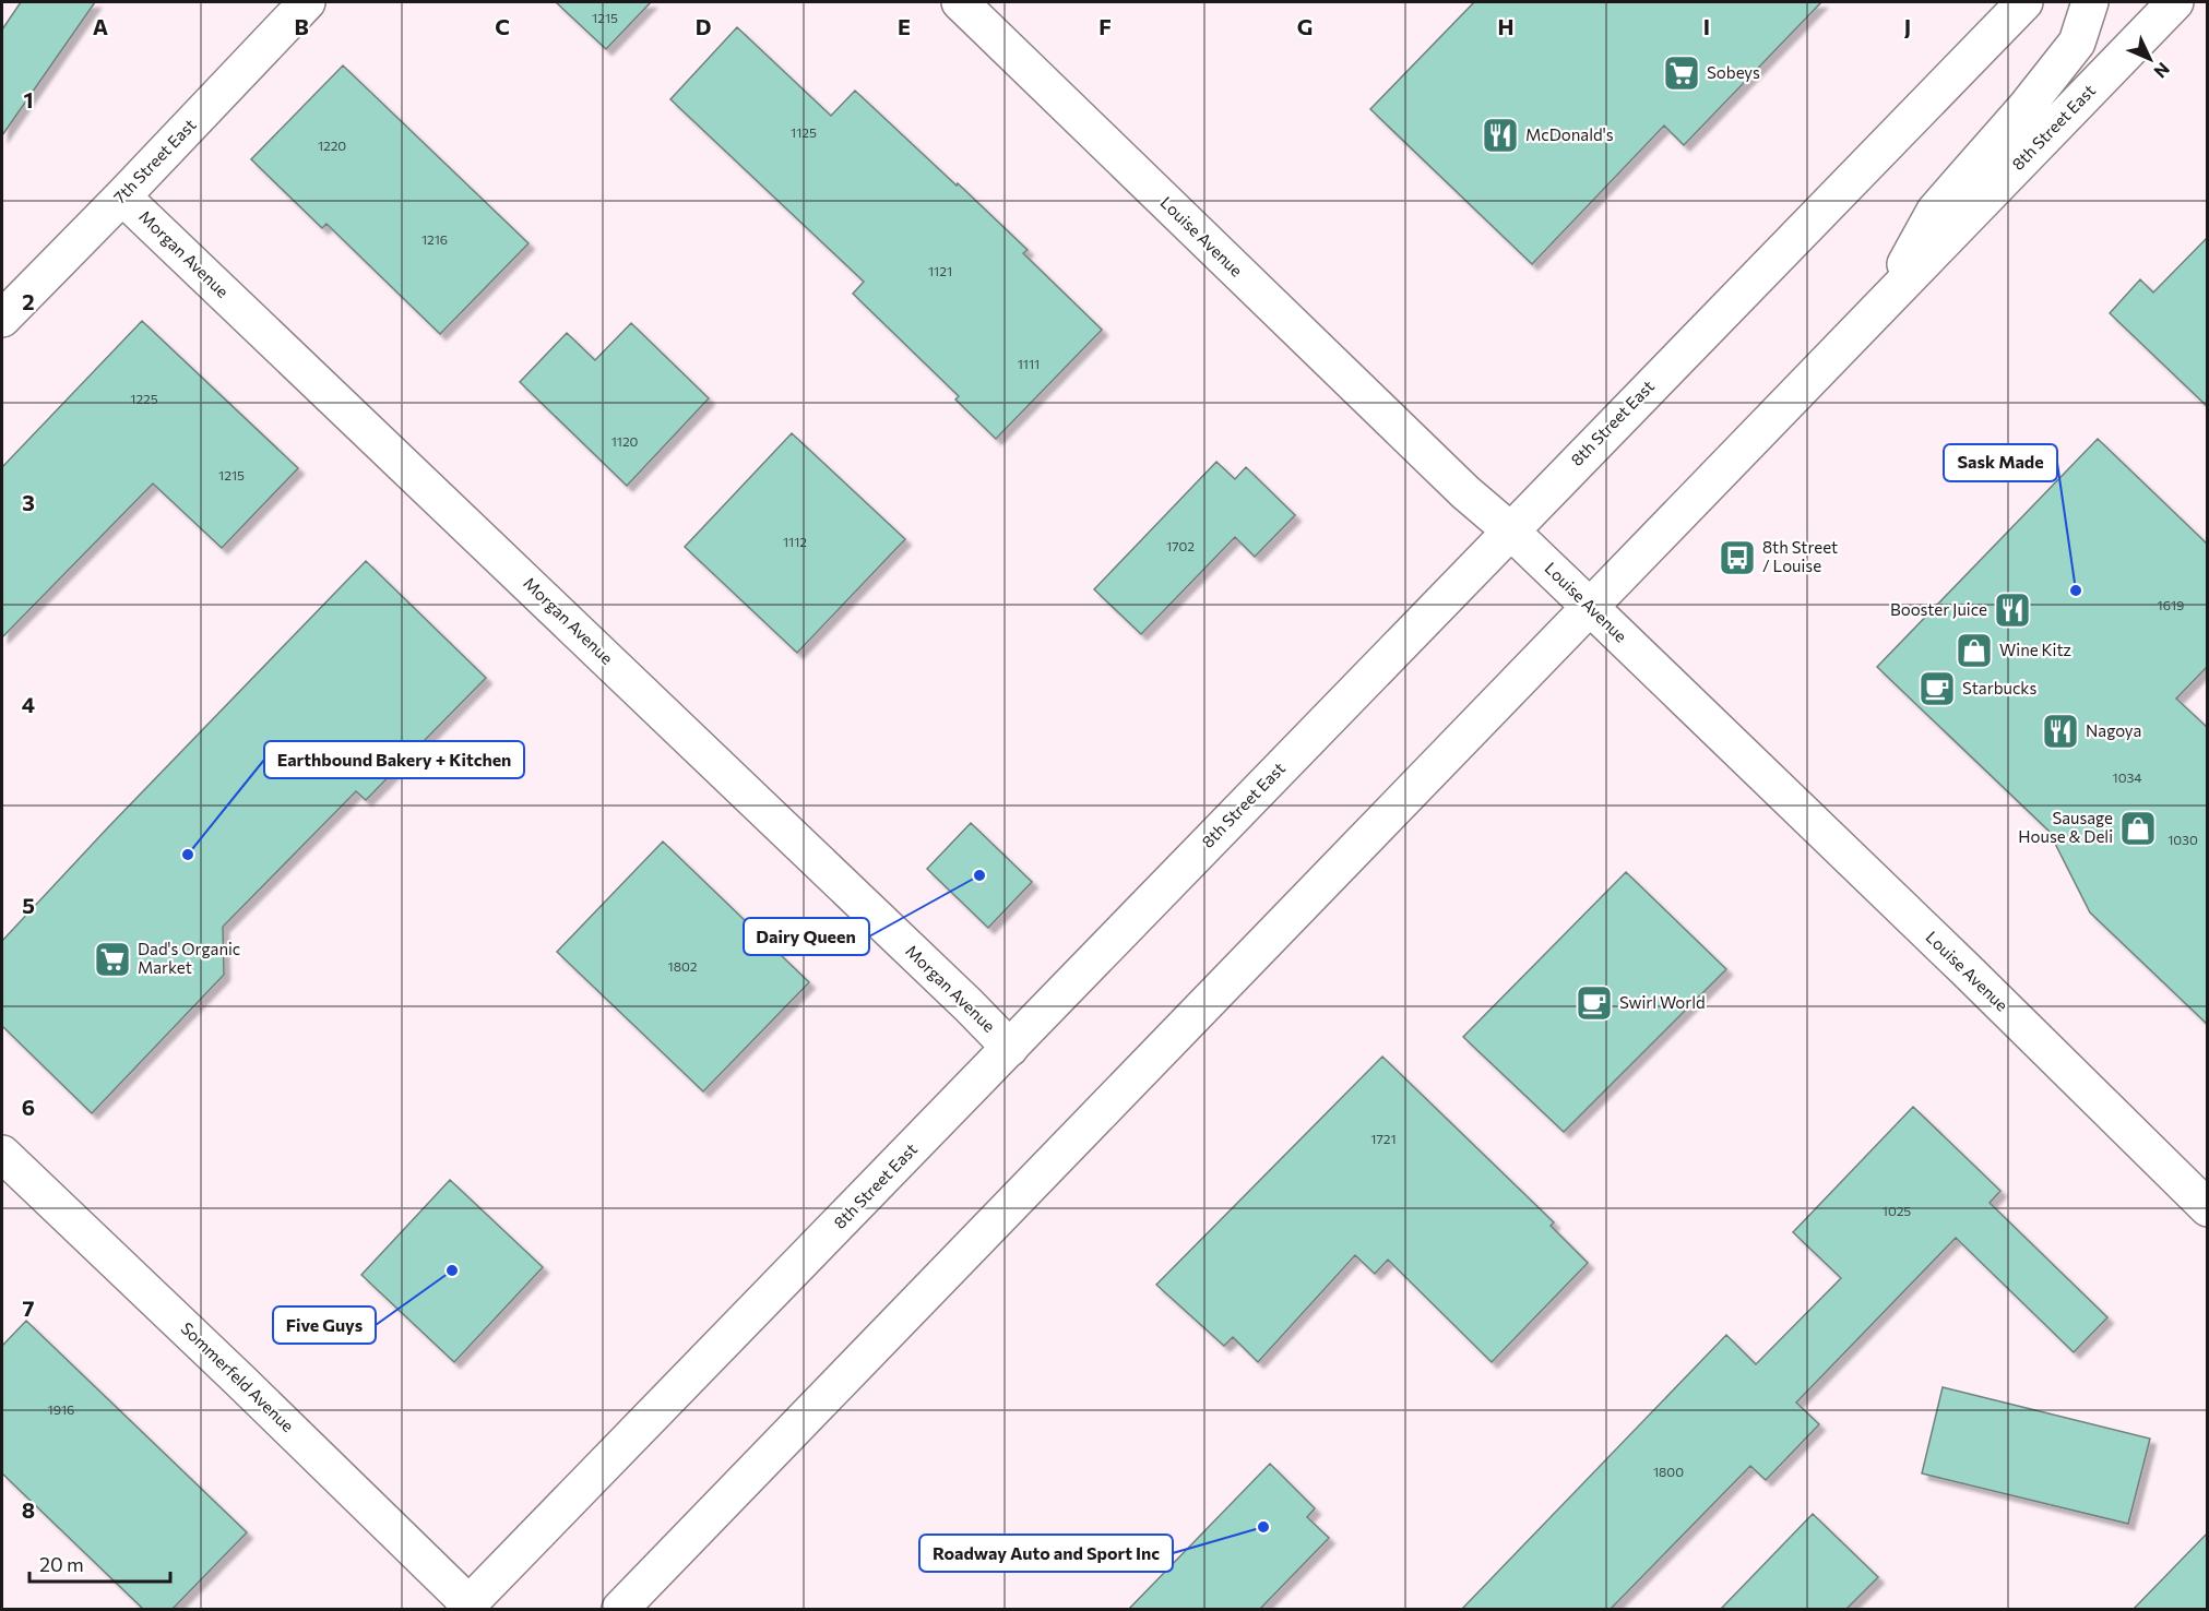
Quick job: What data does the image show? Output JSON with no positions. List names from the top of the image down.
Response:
{
  "streets": {
    "main road": [
      "8th Street East",
      "7th Street East",
      "Louise Avenue",
      "Morgan Avenue",
      "Sommerfeld Avenue"
    ]
  },
  "crossings": [
    ["8th Street East", "Louise Avenue"],
    ["8th Street East", "Morgan Avenue"],
    ["8th Street East", "Sommerfeld Avenue"],
    ["7th Street East", "Morgan Avenue"]
  ],
  "places": {
    "supermarket": ["Sobeys", "Dad's Organic Market"],
    "restaurant": ["McDonald's", "Booster Juice", "Nagoya"],
    "bus stop": ["8th Street / Louise"],
    "other": [
      "Sask Made",
      "Earthbound Bakery + Kitchen",
      "Dairy Queen",
      "Five Guys",
      "Roadway Auto and Sport Inc"
    ],
    "shop": ["Wine Kitz", "Sausage House & Deli"],
    "cafe": ["Starbucks", "Swirl World"]
  },
  "house_numbers": [
    "1215",
    "1125",
    "1220",
    "1216",
    "1121",
    "1111",
    "1225",
    "1120",
    "1215",
    "1112",
    "1702",
    "1619",
    "1034",
    "1030",
    "1802",
    "1721",
    "1025",
    "1916",
    "1800"
  ],
  "scale_bar": "20 m",
  "north": "bottom right",
  "grid": {
    "columns": [
      "A",
      "B",
      "C",
      "D",
      "E",
      "F",
      "G",
      "H",
      "I",
      "J"
    ],
    "rows": [
      "1",
      "2",
      "3",
      "4",
      "5",
      "6",
      "7",
      "8"
    ]
  }
}
